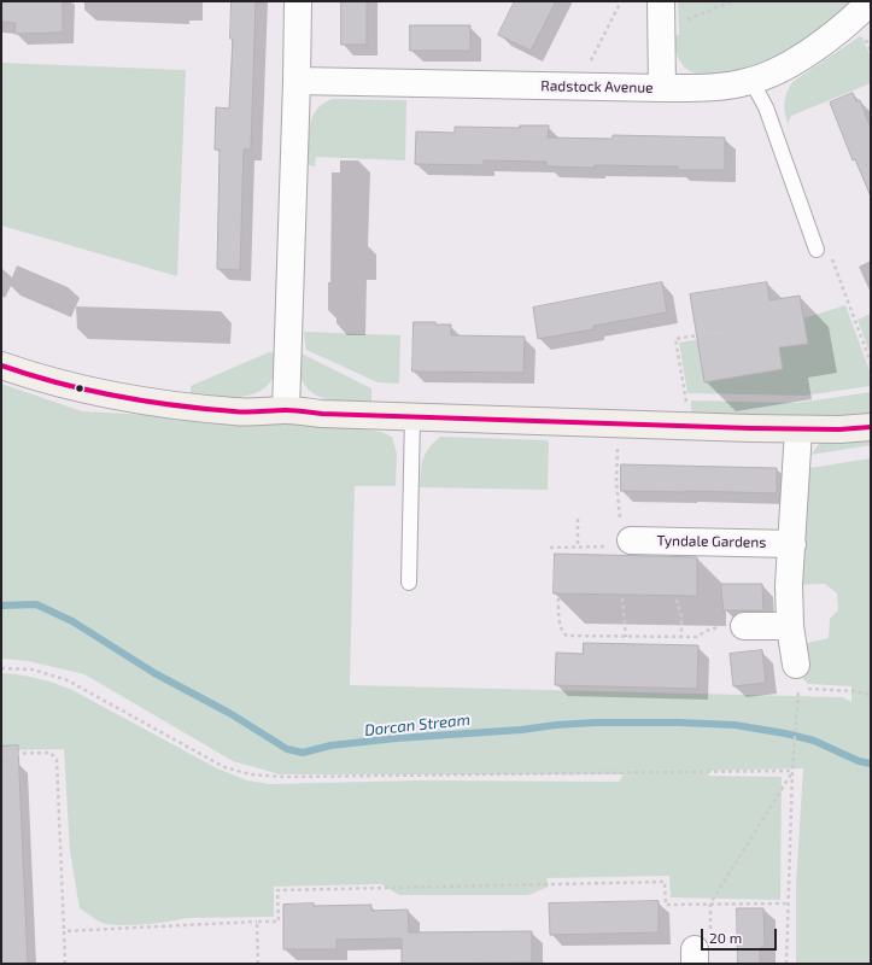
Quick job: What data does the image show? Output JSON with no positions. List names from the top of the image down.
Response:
{
  "streets": {
    "street": ["Radstock Avenue", "Tyndale Gardens"]
  },
  "water": ["Dorcan Stream"],
  "scale_bar": "20 m"
}
